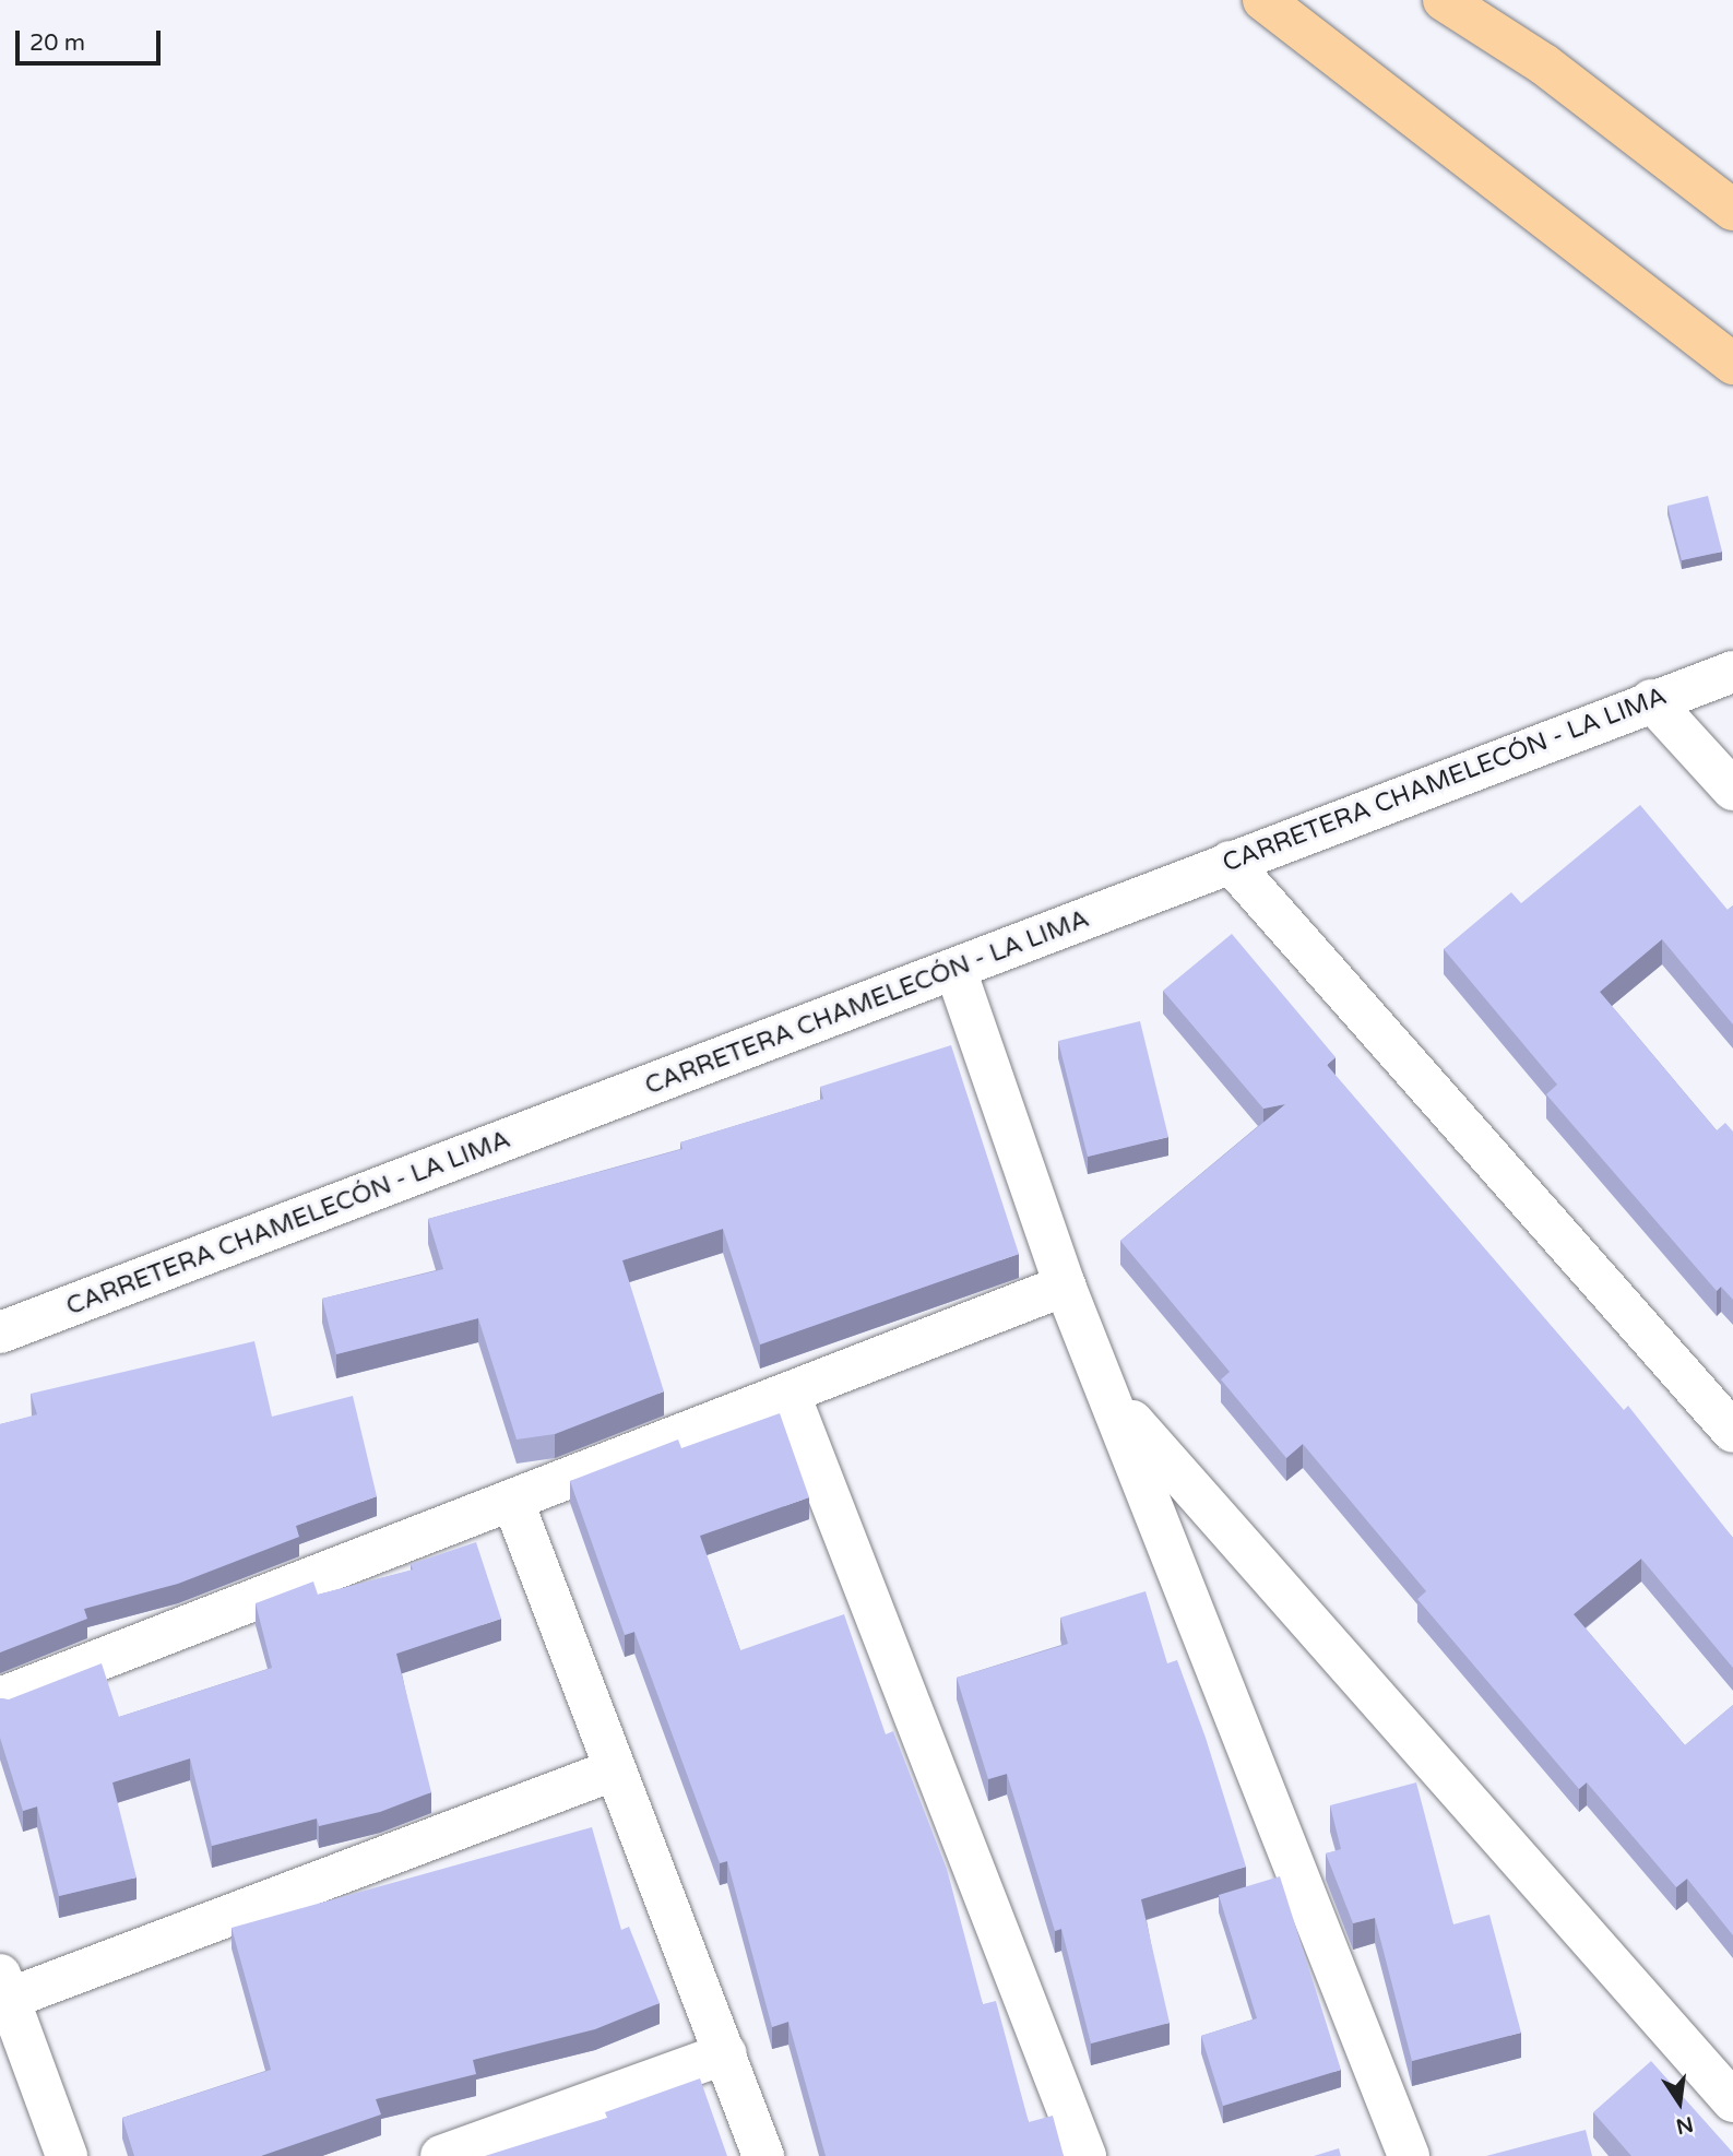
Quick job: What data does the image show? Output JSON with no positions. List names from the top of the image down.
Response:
{
  "streets": {
    "street": ["CARRETERA CHAMELECÓN - LA LIMA"]
  },
  "scale_bar": "20 m",
  "north": "bottom"
}
